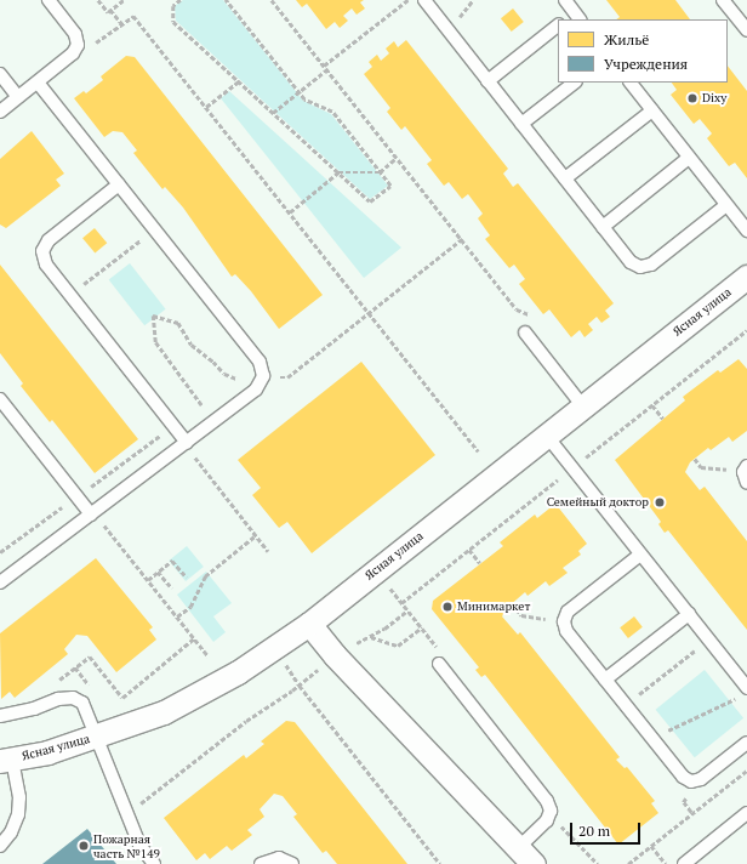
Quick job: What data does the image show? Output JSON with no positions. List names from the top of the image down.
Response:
{
  "streets": {
    "street": ["Ясная улица"]
  },
  "places": [
    "Dixy",
    "Семейный доктор",
    "Минимаркет",
    "Пожарная чаcть №149"
  ],
  "legend": ["Жильё", "Учреждения"],
  "scale_bar": "20 m"
}
